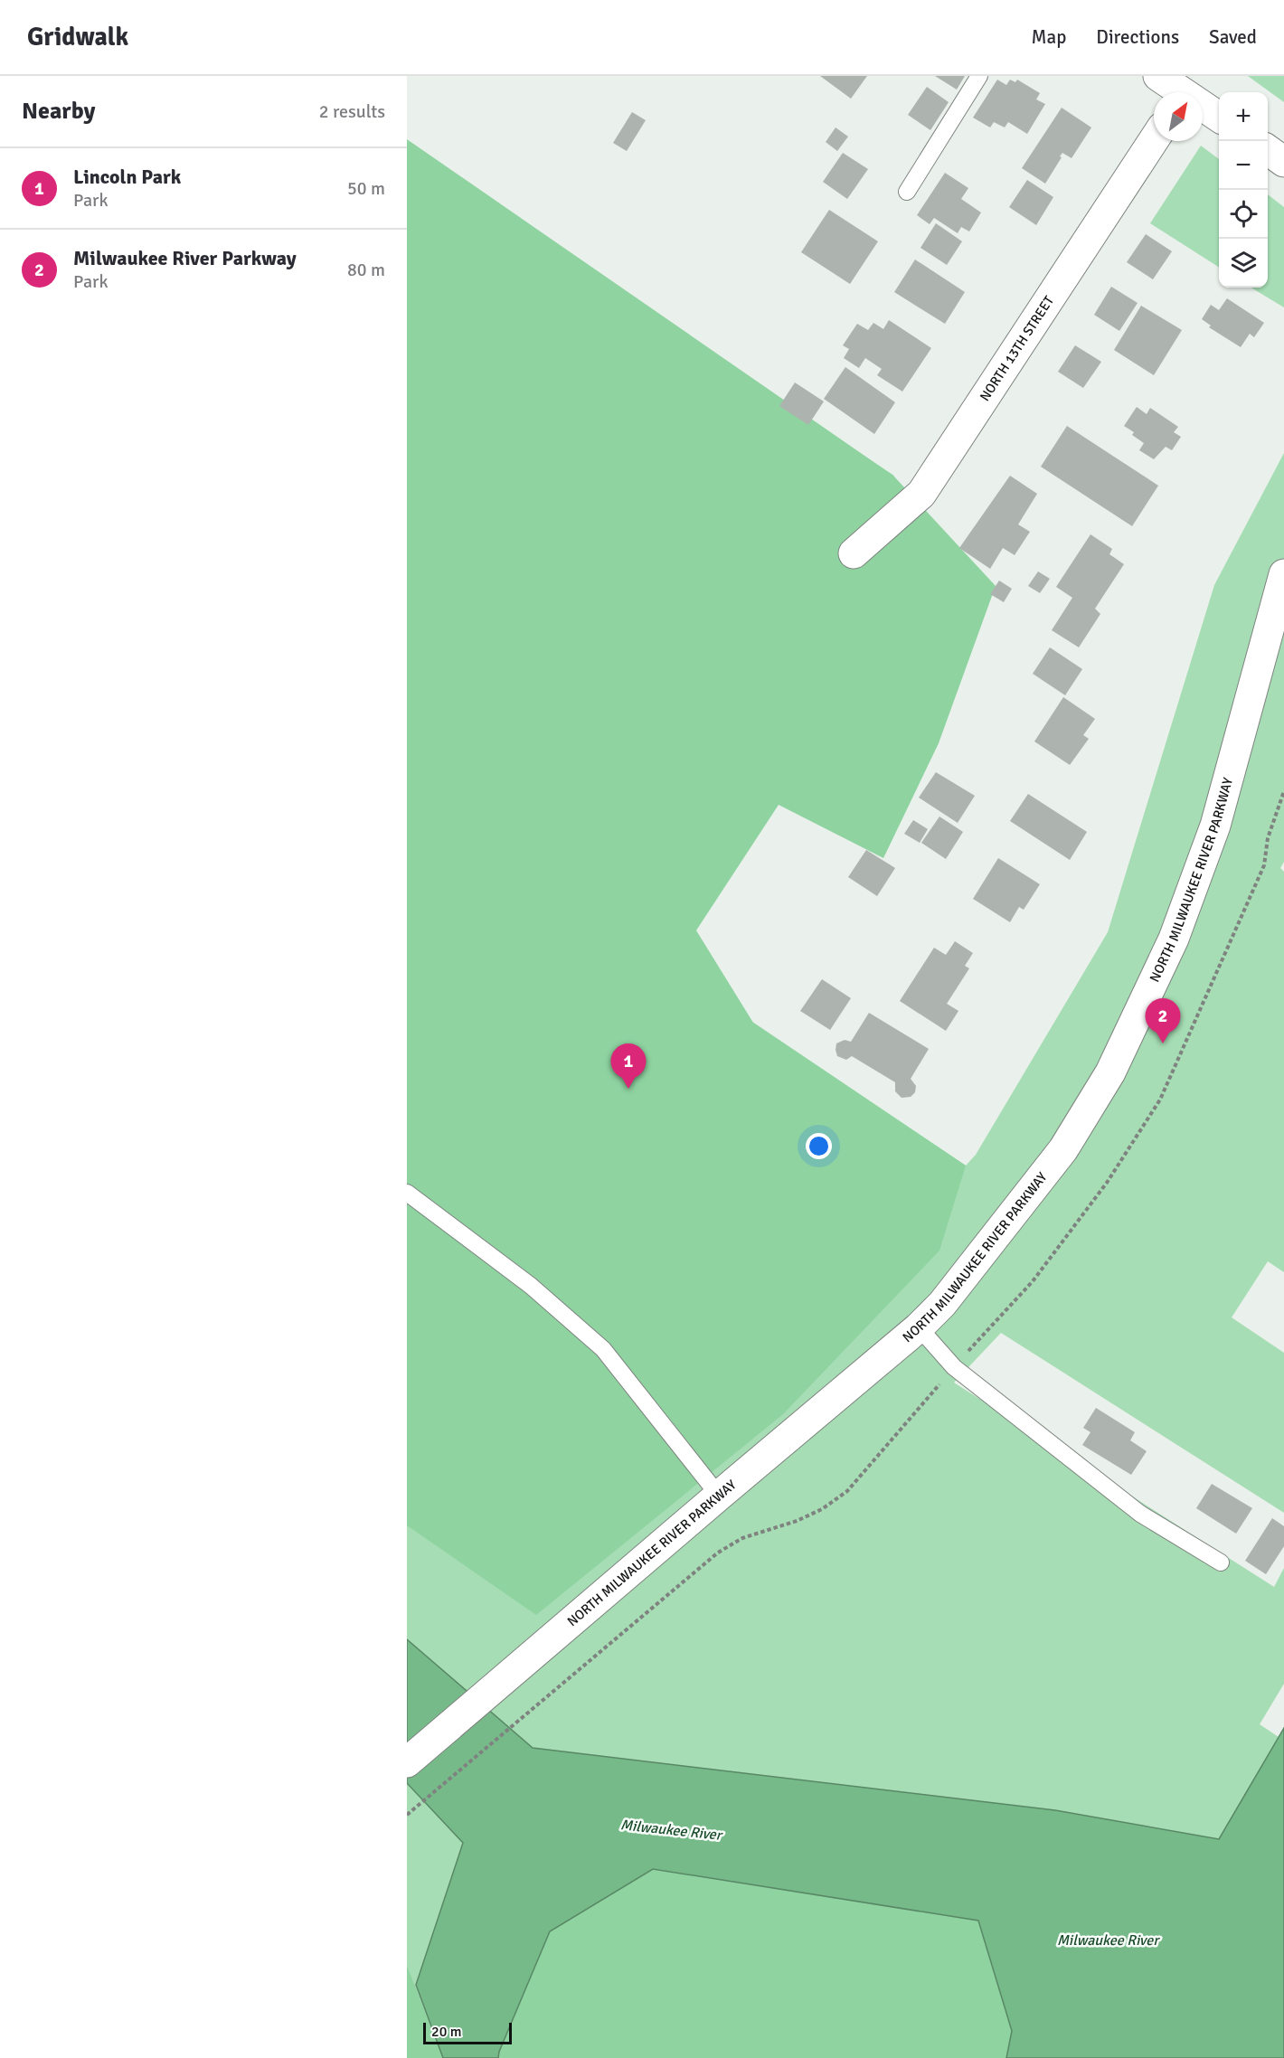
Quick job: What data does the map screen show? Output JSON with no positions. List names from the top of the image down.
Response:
{
  "streets": {
    "street": ["NORTH 13TH STREET", "NORTH MILWAUKEE RIVER PARKWAY"]
  },
  "water": ["Milwaukee River"],
  "scale_bar": "20 m",
  "north": "top right",
  "page": {
    "header": "Gridwalk",
    "nav": ["Map", "Directions", "Saved"],
    "heading": ["Nearby", "2 results"],
    "map_buttons": ["+", "−"],
    "list": [
      {
        "mark": "1",
        "name": "Lincoln Park",
        "note": "Park",
        "value": "50 m"
      },
      {
        "mark": "2",
        "name": "Milwaukee River Parkway",
        "note": "Park",
        "value": "80 m"
      }
    ],
    "pins": ["2", "1"],
    "scale": "20 m"
  }
}
